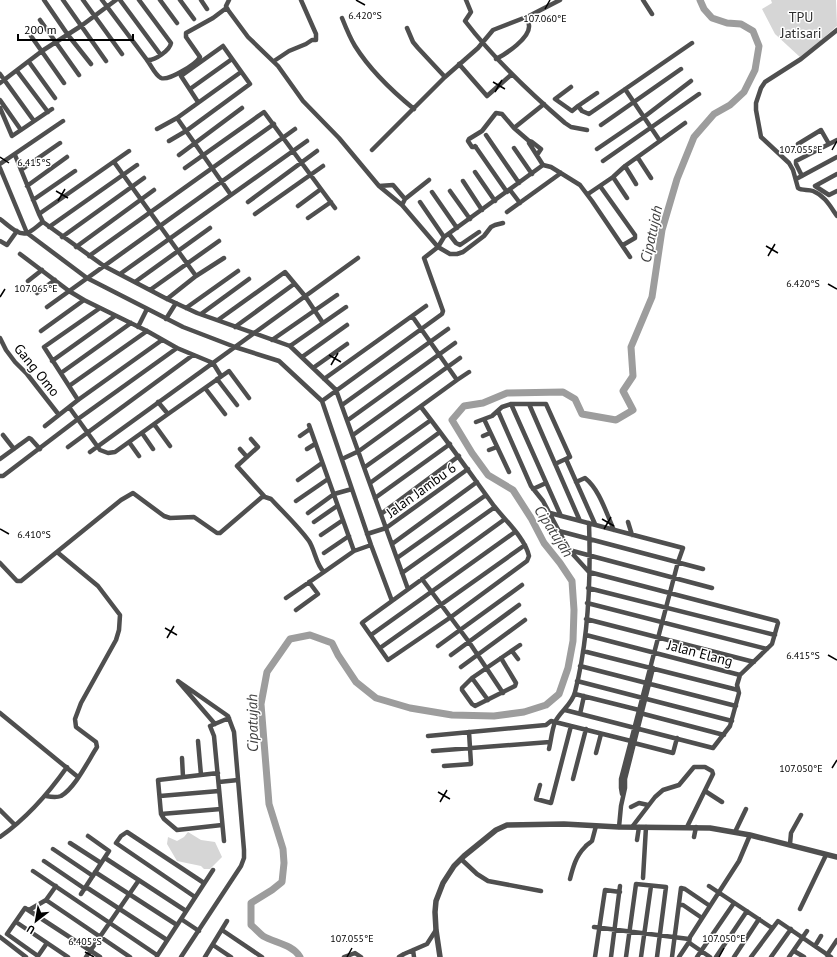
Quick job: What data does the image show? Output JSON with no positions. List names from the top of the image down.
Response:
{
  "streets": {
    "street": ["Gang Omo", "Jalan Jambu 6", "Jalan Elang"]
  },
  "water": ["Cipatujah"],
  "parks": ["TPU Jatisari"],
  "scale_bar": "200 m",
  "north": "bottom left",
  "coordinates": [
    "6.420°S",
    "107.060°E",
    "107.055°E",
    "6.415°S",
    "107.065°E",
    "6.410°S",
    "107.050°E",
    "6.405°S"
  ]
}
